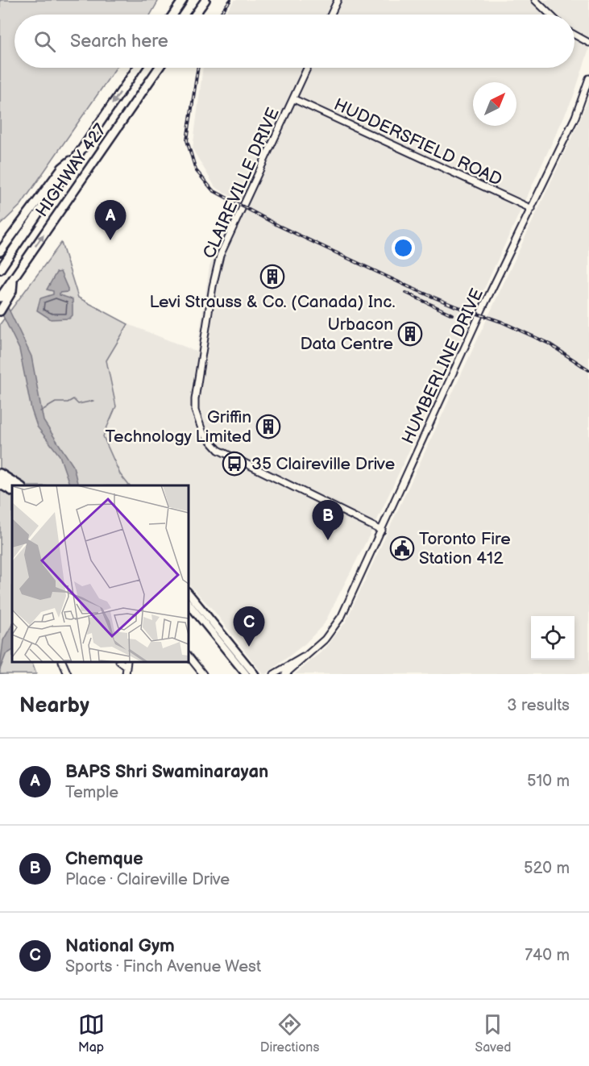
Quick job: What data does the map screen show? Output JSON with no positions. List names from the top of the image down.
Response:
{
  "streets": {
    "highway": ["HIGHWAY 427"],
    "street": ["HUDDERSFIELD ROAD", "CLAIREVILLE DRIVE", "HUMBERLINE DRIVE"]
  },
  "crossings": [
    ["HUDDERSFIELD ROAD", "CLAIREVILLE DRIVE"],
    ["HUDDERSFIELD ROAD", "HUMBERLINE DRIVE"],
    ["CLAIREVILLE DRIVE", "HUMBERLINE DRIVE"]
  ],
  "places": {
    "building": ["Levi Strauss & Co. (Canada) Inc.", "Urbacon Data Centre", "Griffin Technology Limited"],
    "bus stop": ["35 Claireville Drive"],
    "public building": ["Toronto Fire Station 412"]
  },
  "north": "top right",
  "page": {
    "search": "Search here",
    "pins": ["A", "B", "C"],
    "heading": ["Nearby", "3 results"],
    "list": [
      {
        "mark": "A",
        "name": "BAPS Shri Swaminarayan",
        "note": "Temple",
        "value": "510 m"
      },
      {
        "mark": "B",
        "name": "Chemque",
        "note": "Place · Claireville Drive",
        "value": "520 m"
      },
      {
        "mark": "C",
        "name": "National Gym",
        "note": "Sports · Finch Avenue West",
        "value": "740 m"
      }
    ],
    "nav": ["Map", "Directions", "Saved"]
  }
}
